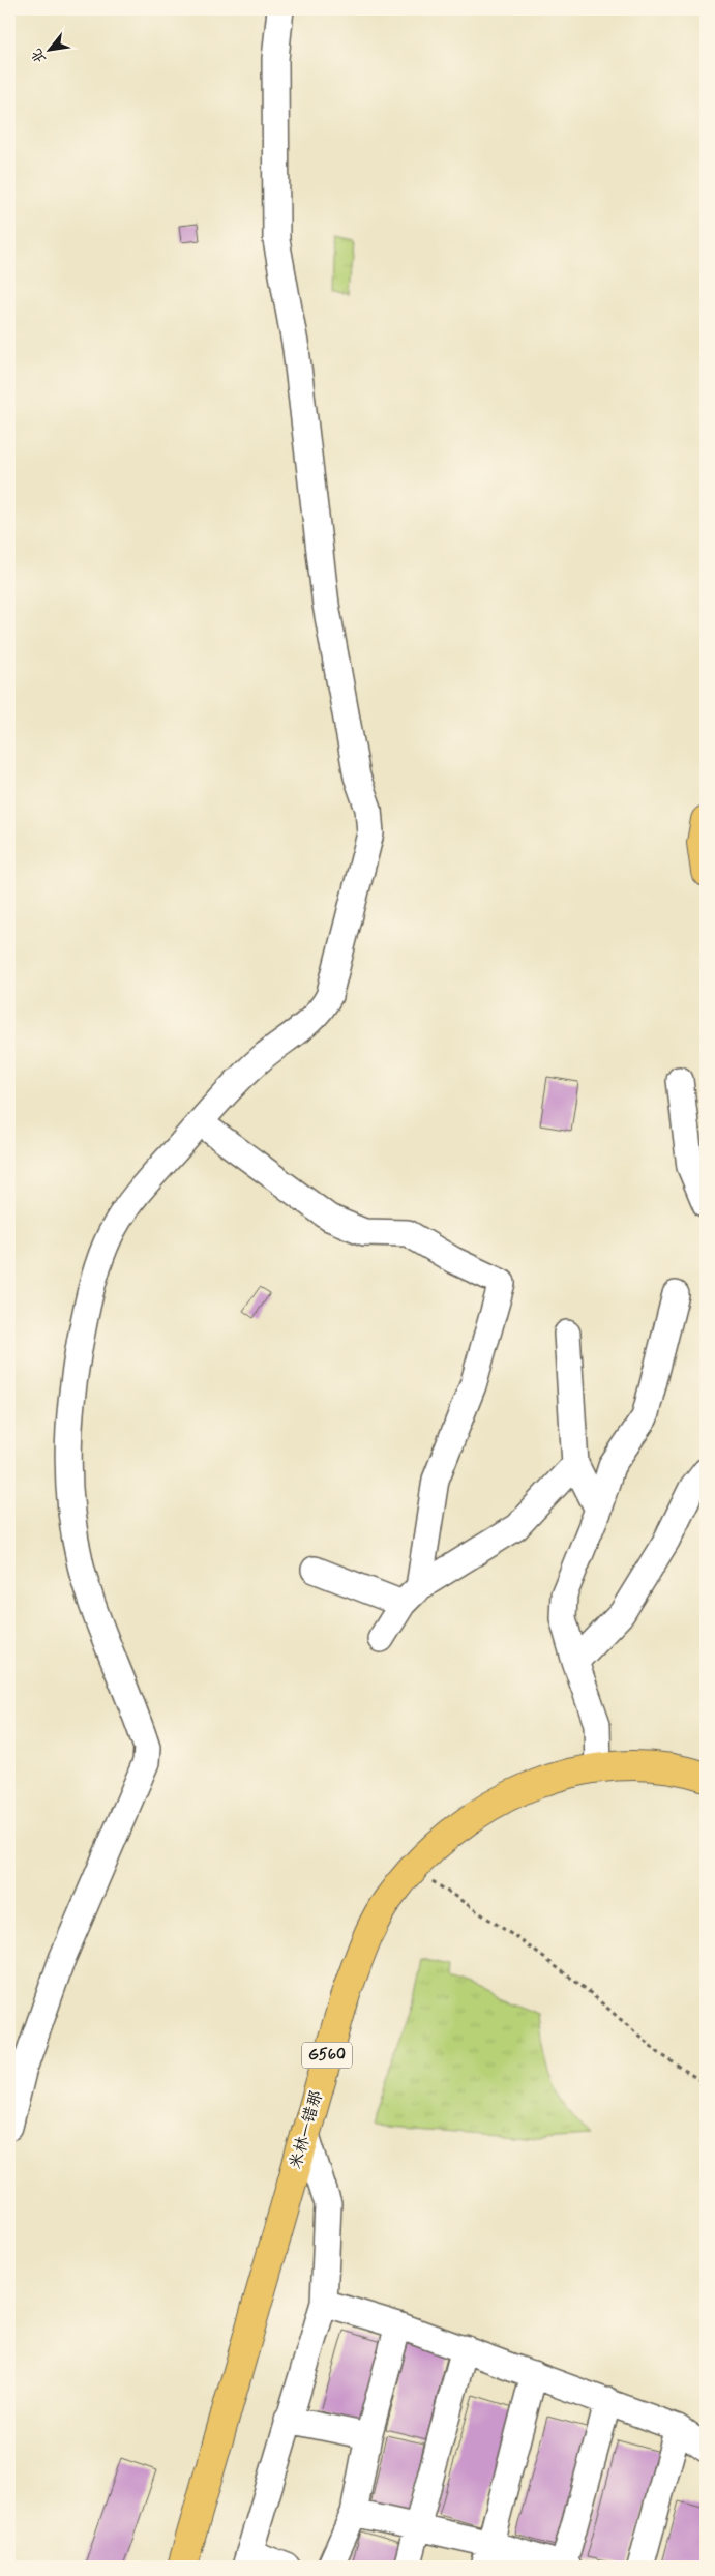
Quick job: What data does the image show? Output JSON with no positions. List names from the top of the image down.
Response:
{
  "streets": {
    "main road": ["G560", "米林—错那"]
  },
  "north": "bottom left"
}
